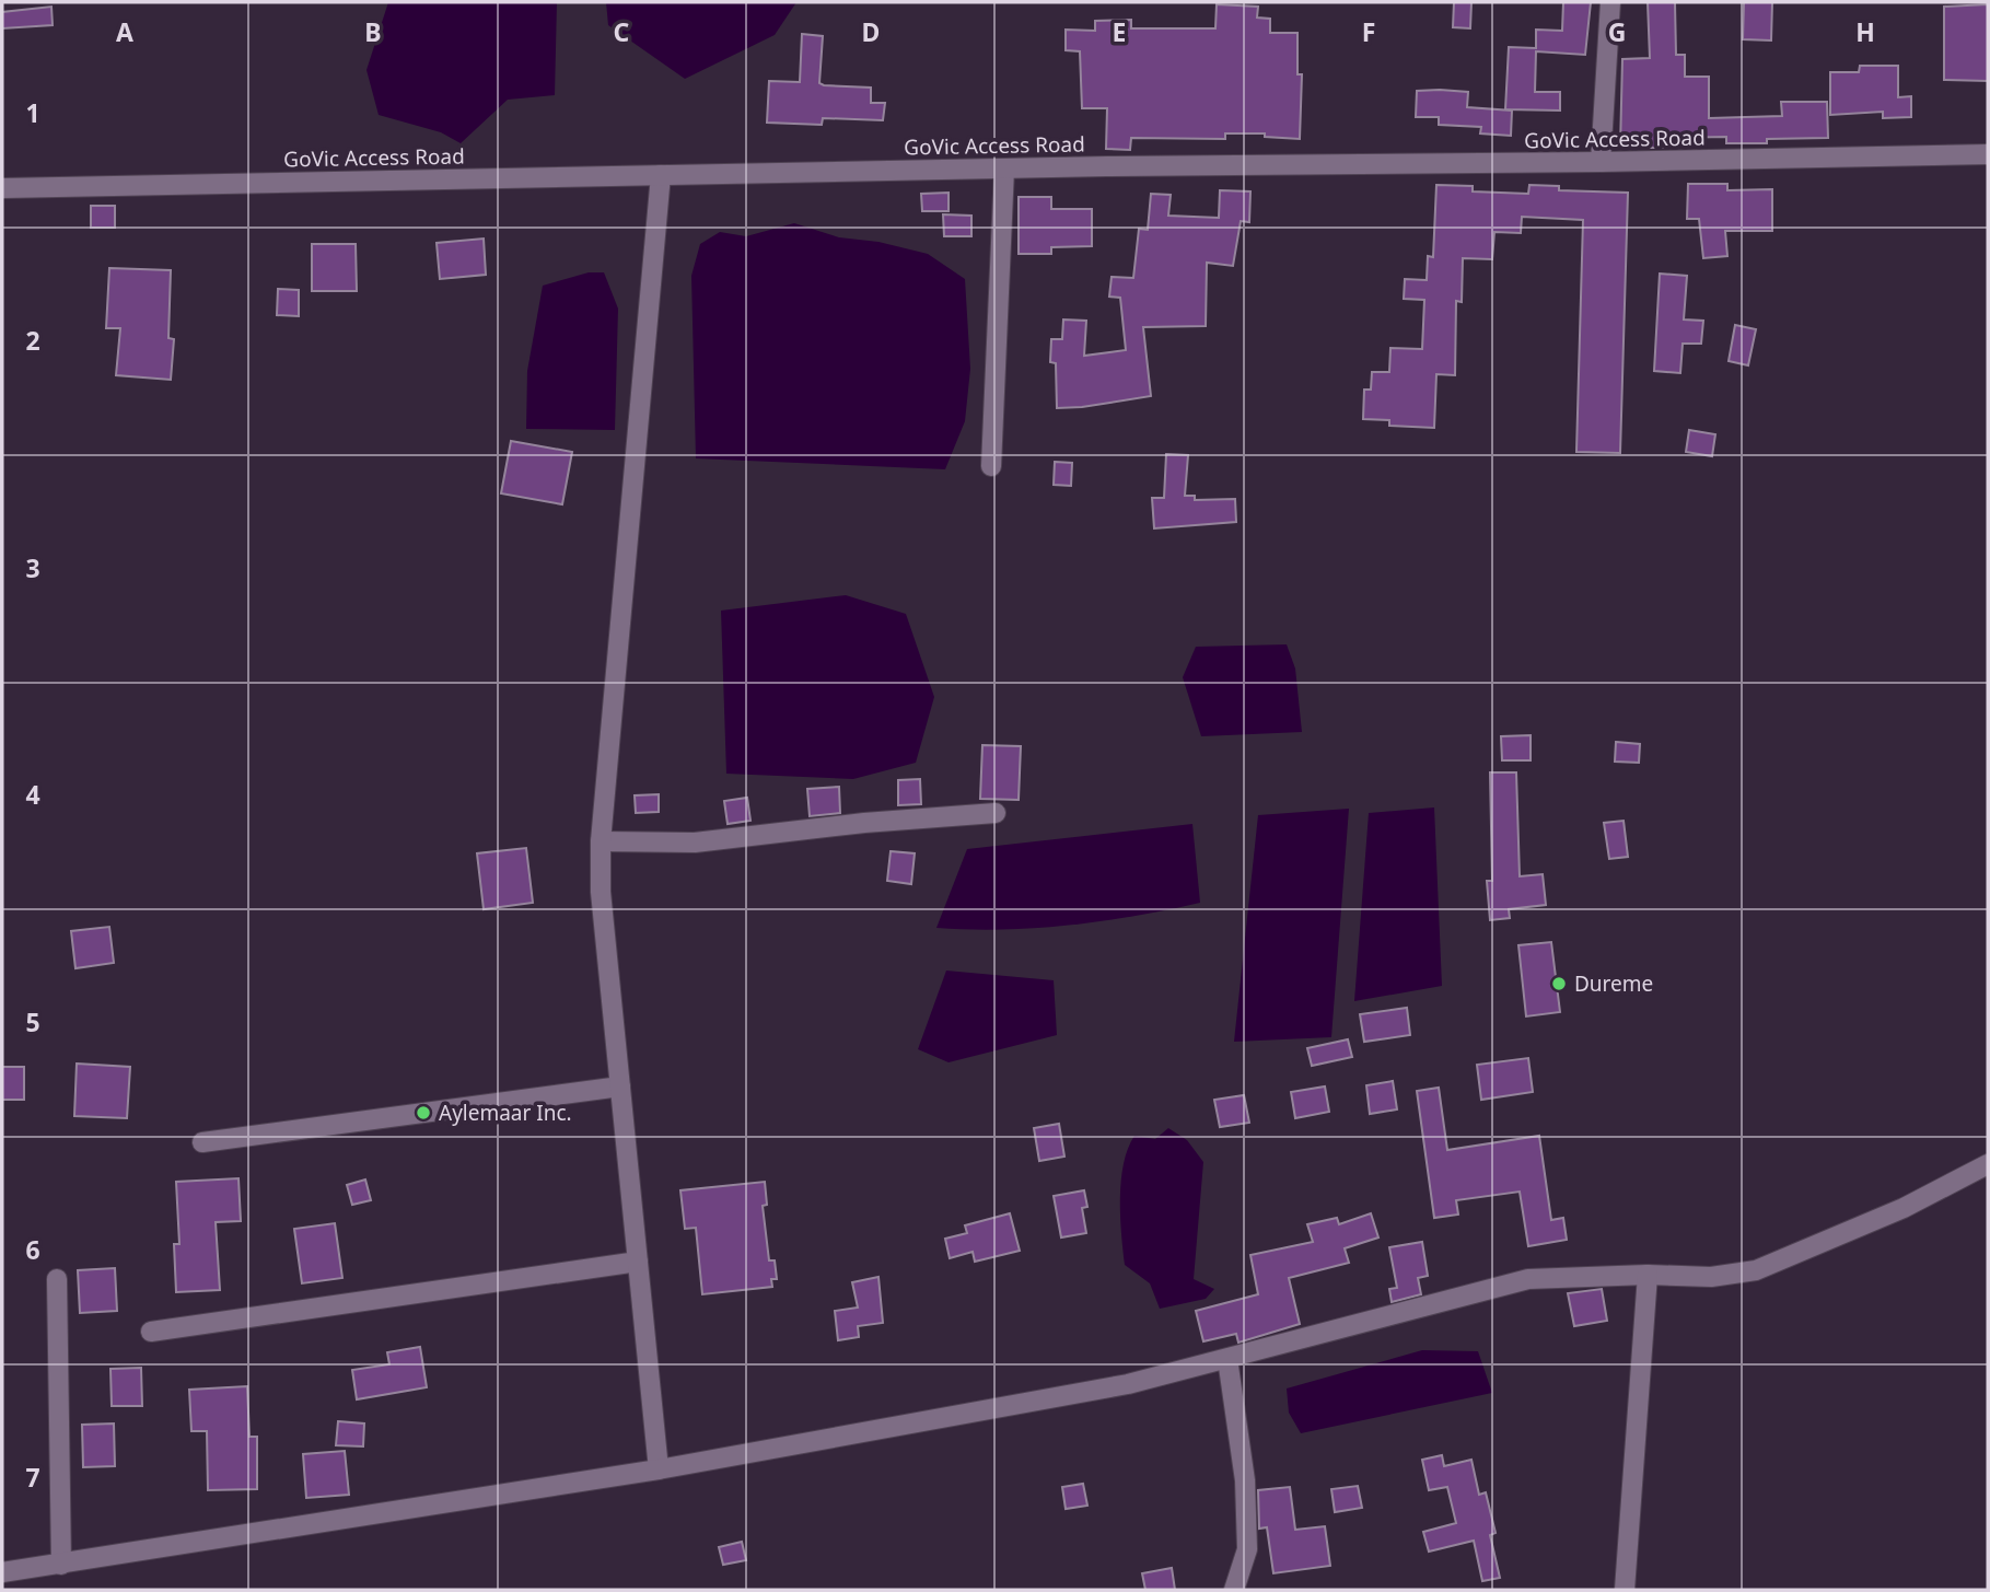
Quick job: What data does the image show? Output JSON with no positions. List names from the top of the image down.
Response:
{
  "streets": {
    "street": ["GoVic Access Road"]
  },
  "places": ["Dureme", "Aylemaar Inc."],
  "grid": {
    "columns": [
      "A",
      "B",
      "C",
      "D",
      "E",
      "F",
      "G",
      "H"
    ],
    "rows": [
      "1",
      "2",
      "3",
      "4",
      "5",
      "6",
      "7"
    ]
  }
}
